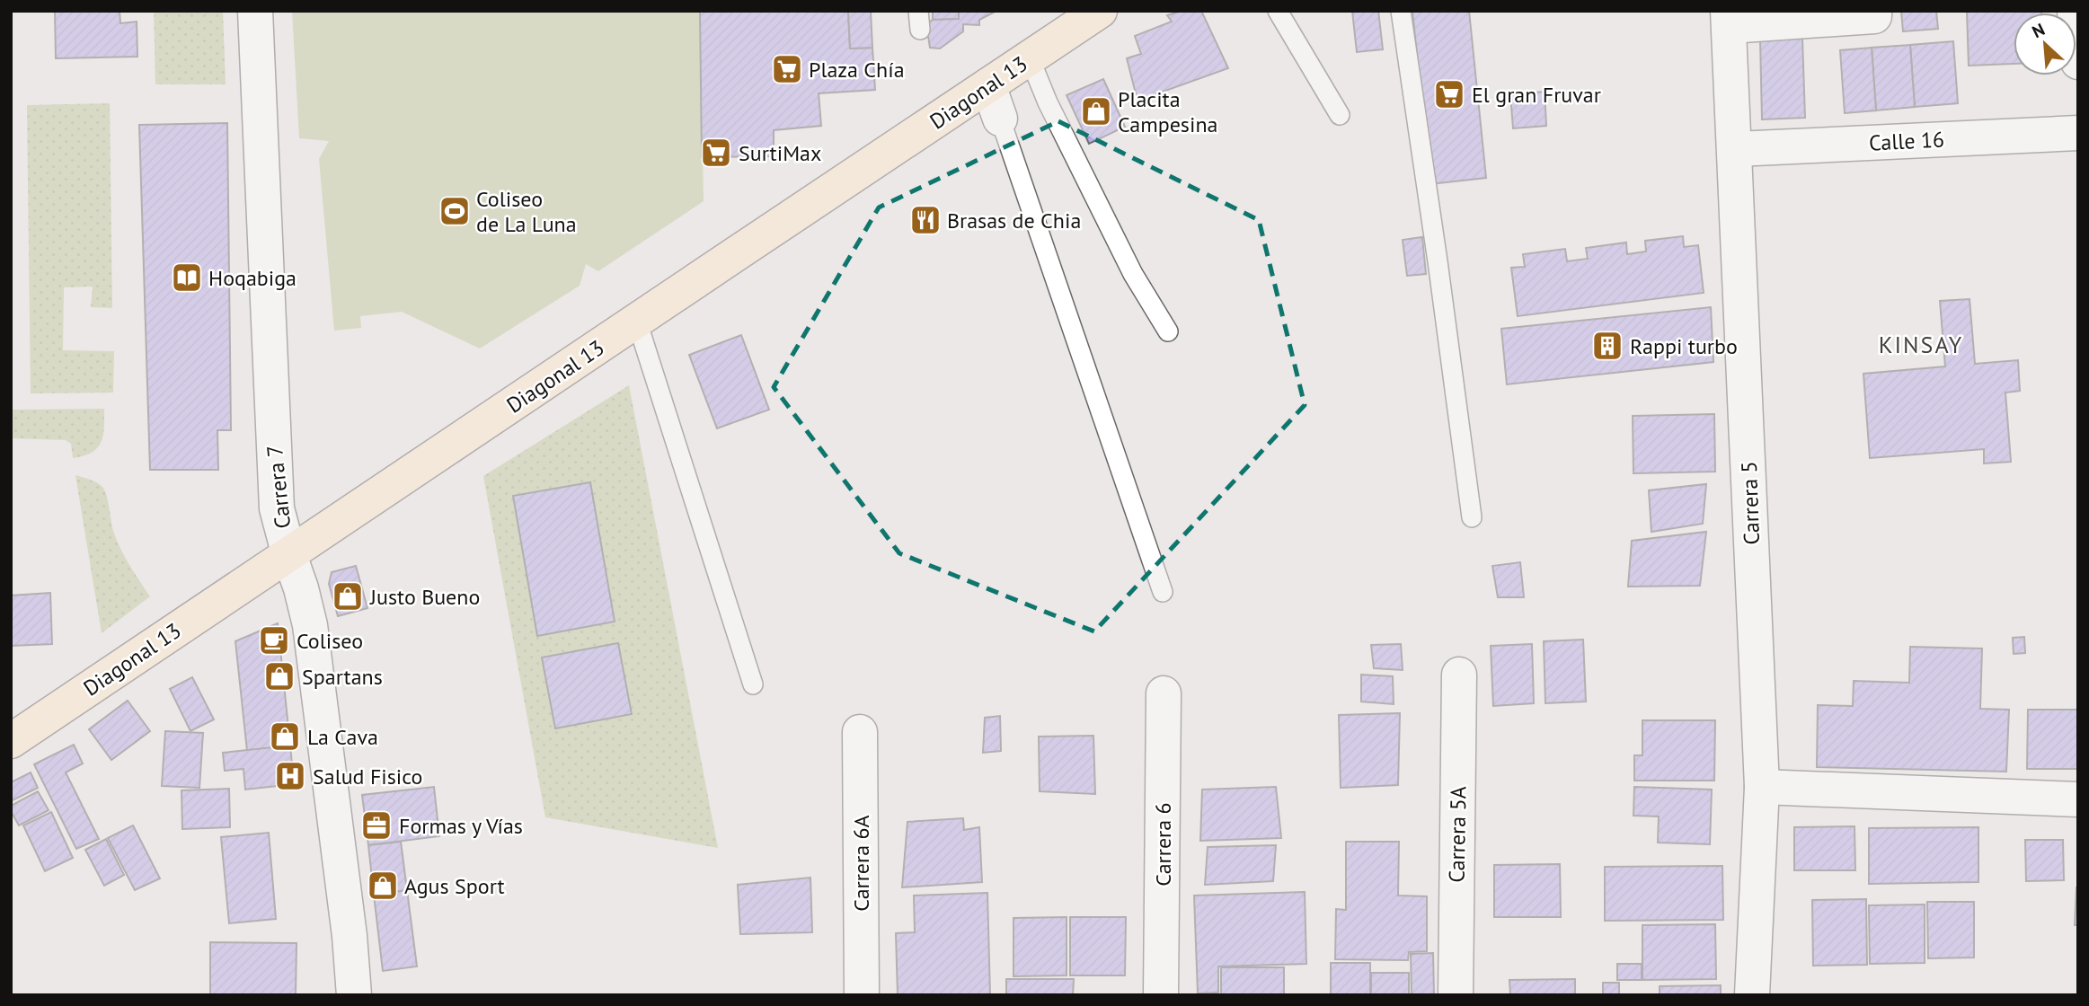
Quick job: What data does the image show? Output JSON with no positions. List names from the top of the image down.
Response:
{
  "streets": {
    "main road": ["Diagonal 13"],
    "street": [
      "Calle 16",
      "Carrera 7",
      "Carrera 5",
      "Carrera 5A",
      "Carrera 6",
      "Carrera 6A"
    ]
  },
  "crossings": [
    ["Diagonal 13", "Carrera 7"],
    ["Calle 16", "Carrera 5"]
  ],
  "districts": ["KINSAY"],
  "places": {
    "supermarket": ["Plaza Chía", "El gran Fruvar", "SurtiMax"],
    "shop": [
      "Placita Campesina",
      "Justo Bueno",
      "Spartans",
      "La Cava",
      "Agus Sport"
    ],
    "sports": ["Coliseo de La Luna"],
    "restaurant": ["Brasas de Chia"],
    "library": ["Hoqabiga"],
    "building": ["Rappi turbo"],
    "cafe": ["Coliseo"],
    "hospital": ["Salud Fisico"],
    "office": ["Formas y Vías"]
  },
  "north": "top left"
}
